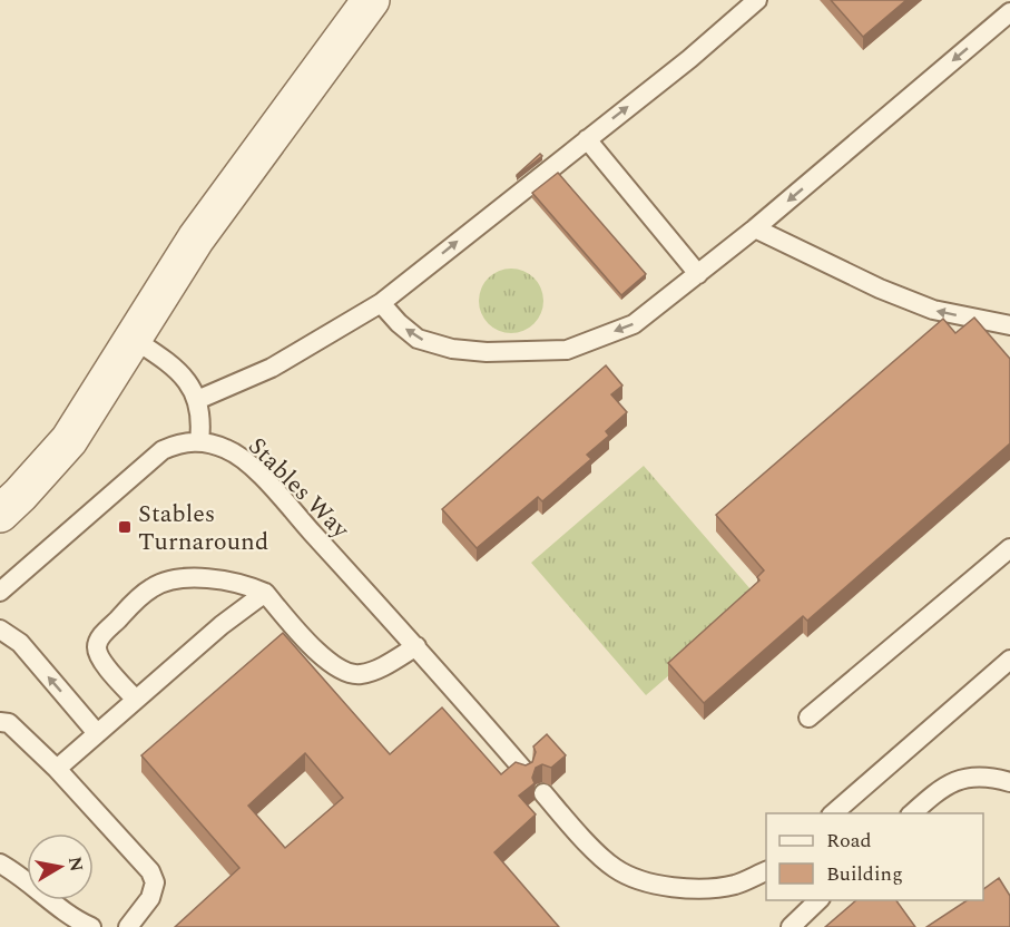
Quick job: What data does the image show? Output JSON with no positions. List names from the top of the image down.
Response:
{
  "streets": {
    "lane": ["Stables Way"]
  },
  "places": {
    "transit": ["Stables Turnaround"]
  },
  "legend": ["Road", "Building"],
  "north": "right"
}
